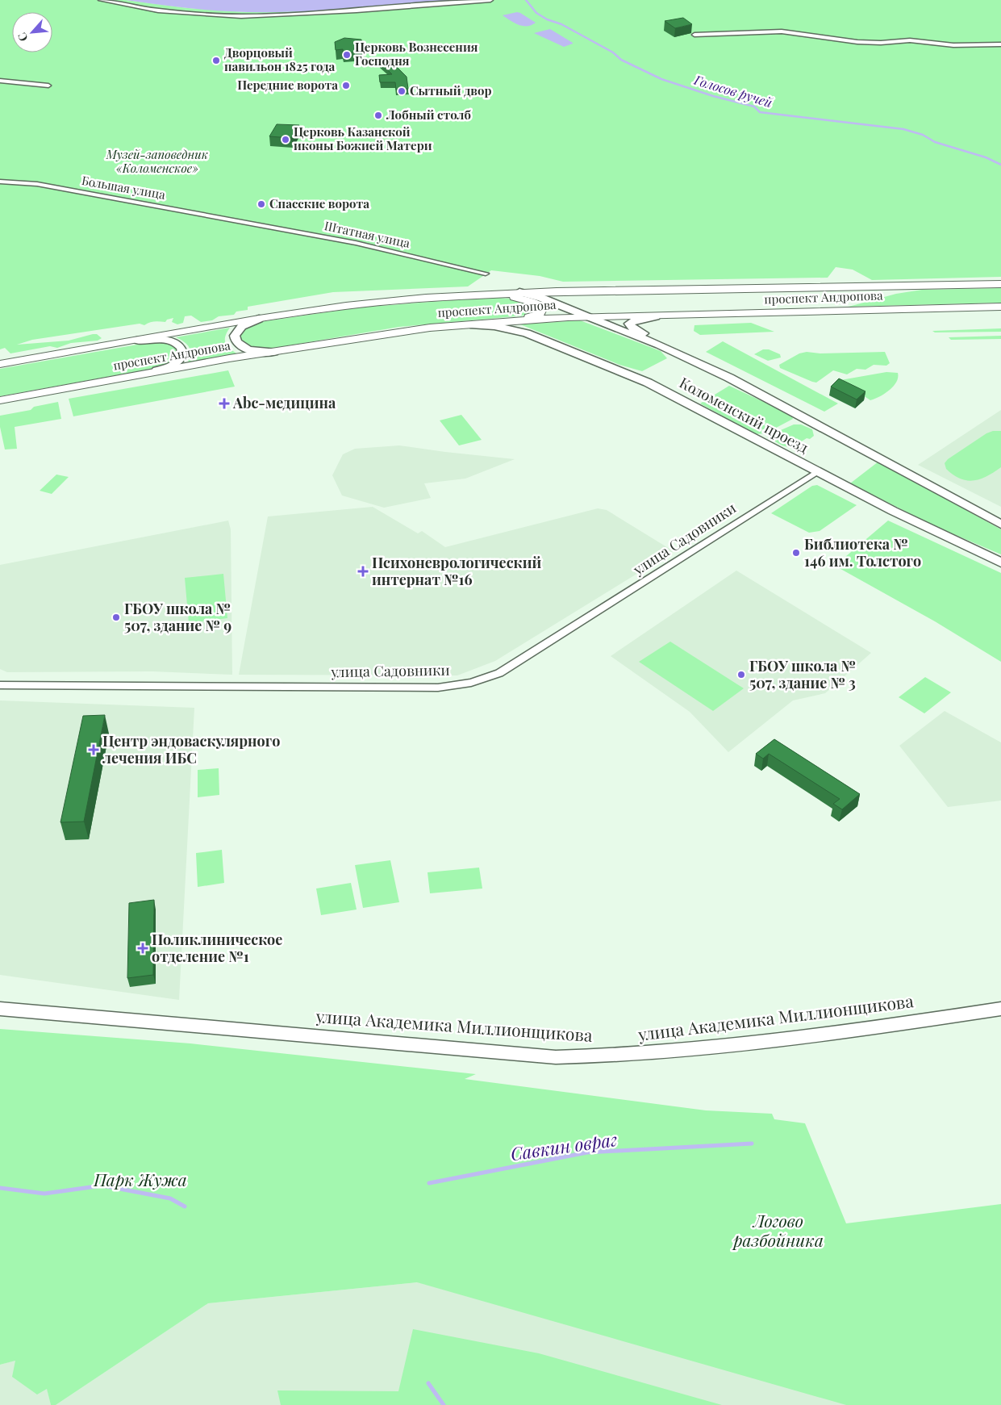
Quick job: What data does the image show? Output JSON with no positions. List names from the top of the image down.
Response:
{
  "streets": {
    "main road": ["проспект Андропова", "Коломенский проезд", "улица Академика Миллионщикова"],
    "street": ["Большая улица", "Штатная улица", "улица Садовники"]
  },
  "crossings": [
    ["Большая улица", "Штатная улица"],
    ["проспект Андропова", "Коломенский проезд"],
    ["Коломенский проезд", "улица Садовники"]
  ],
  "water": ["Голосов ручей", "Савкин овраг"],
  "parks": ["Музей-заповедник «Коломенское»", "Парк Жужа", "Логово разбойника"],
  "places": {
    "other": [
      "Церковь Вознесения Господня",
      "Дворцовый павильон 1825 года",
      "Передние ворота",
      "Сытный двор",
      "Лобный столб",
      "Церковь Казанской иконы Божией Матери",
      "Спасские ворота",
      "Библиотека № 146 им. Толстого",
      "ГБОУ школа № 507, здание № 9",
      "ГБОУ школа № 507, здание № 3"
    ],
    "health": [
      "Abc-медицина",
      "Психоневрологический интернат №16",
      "Центр эндоваскулярного лечения ИБС",
      "Поликлиническое отделение №1"
    ]
  },
  "north": "bottom left"
}
